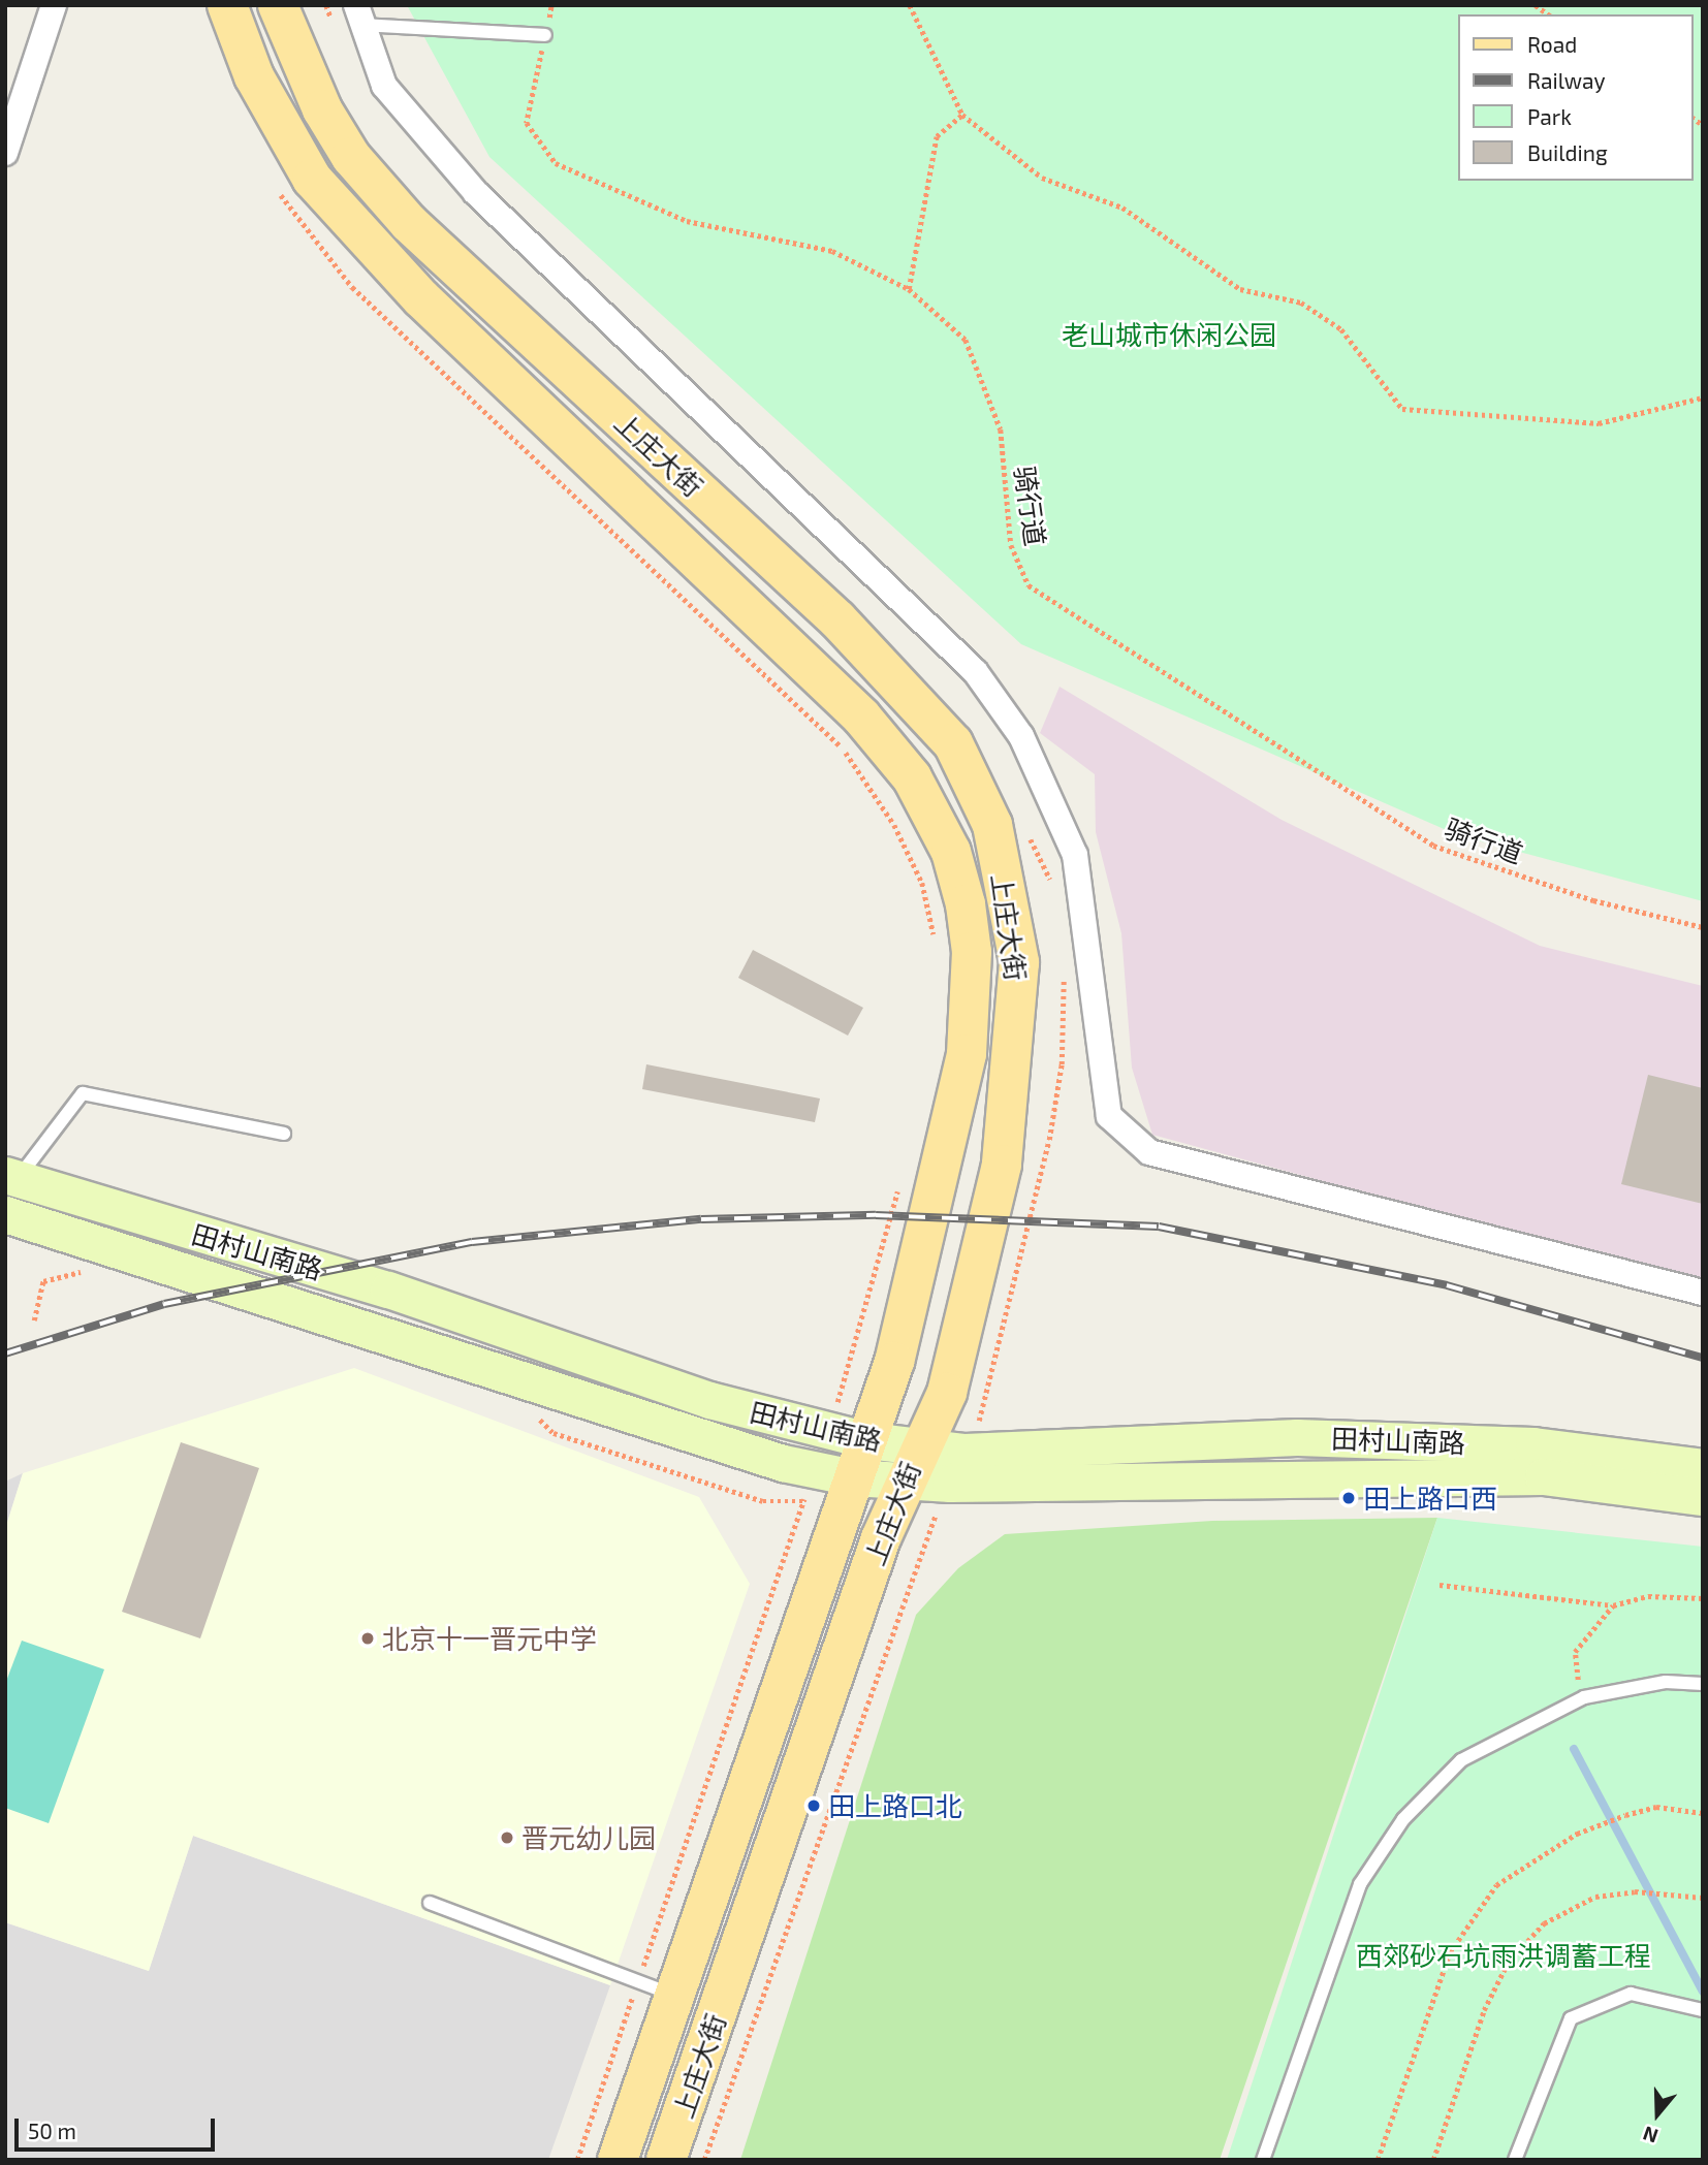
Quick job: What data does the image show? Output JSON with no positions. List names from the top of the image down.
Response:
{
  "streets": {
    "main road": ["上庄大街", "田村山南路"],
    "path": ["骑行道"]
  },
  "crossings": [
    ["上庄大街", "田村山南路"]
  ],
  "parks": ["老山城市休闲公园", "西郊砂石坑雨洪调蓄工程"],
  "places": [
    "田上路口西",
    "北京十一晋元中学",
    "田上路口北",
    "晋元幼儿园"
  ],
  "legend": [
    "Road",
    "Railway",
    "Park",
    "Building"
  ],
  "scale_bar": "50 m",
  "north": "bottom"
}
